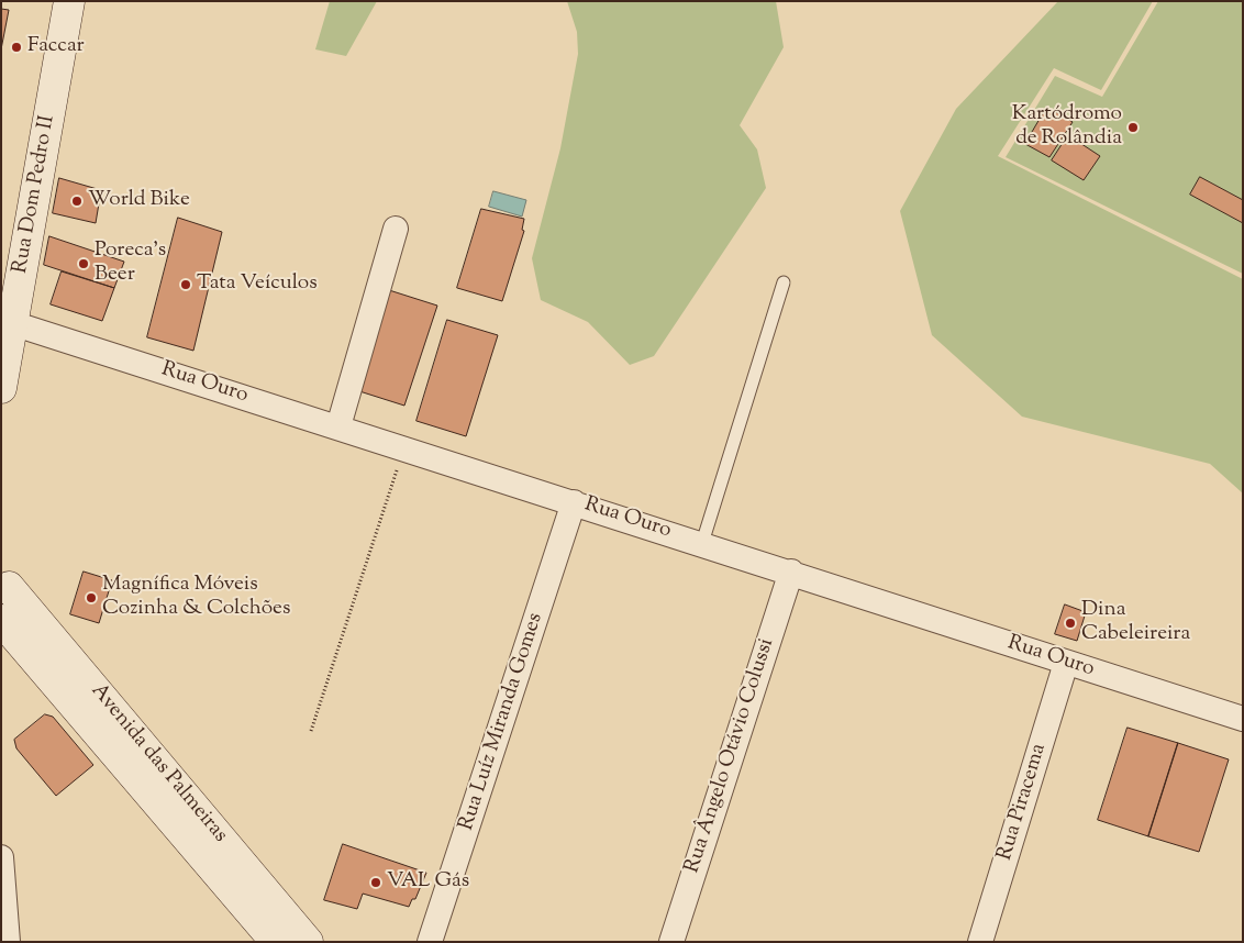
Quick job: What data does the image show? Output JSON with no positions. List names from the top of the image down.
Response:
{
  "streets": {
    "street": [
      "Rua Dom Pedro II",
      "Rua Ouro",
      "Rua Luíz Miranda Gomes",
      "Rua Ângelo Otávio Colussi",
      "Avenida das Palmeiras",
      "Rua Piracema"
    ]
  },
  "crossings": [
    ["Rua Dom Pedro II", "Rua Ouro"],
    ["Rua Ouro", "Rua Luíz Miranda Gomes"],
    ["Rua Ouro", "Rua Ângelo Otávio Colussi"],
    ["Rua Ouro", "Rua Piracema"]
  ],
  "places": [
    "Faccar",
    "Kartódromo de Rolândia",
    "World Bike",
    "Poreca's Beer",
    "Tata Veículos",
    "Magnífica Móveis Cozinha & Colchões",
    "Dina Cabeleireira",
    "VAL Gás"
  ]
}
